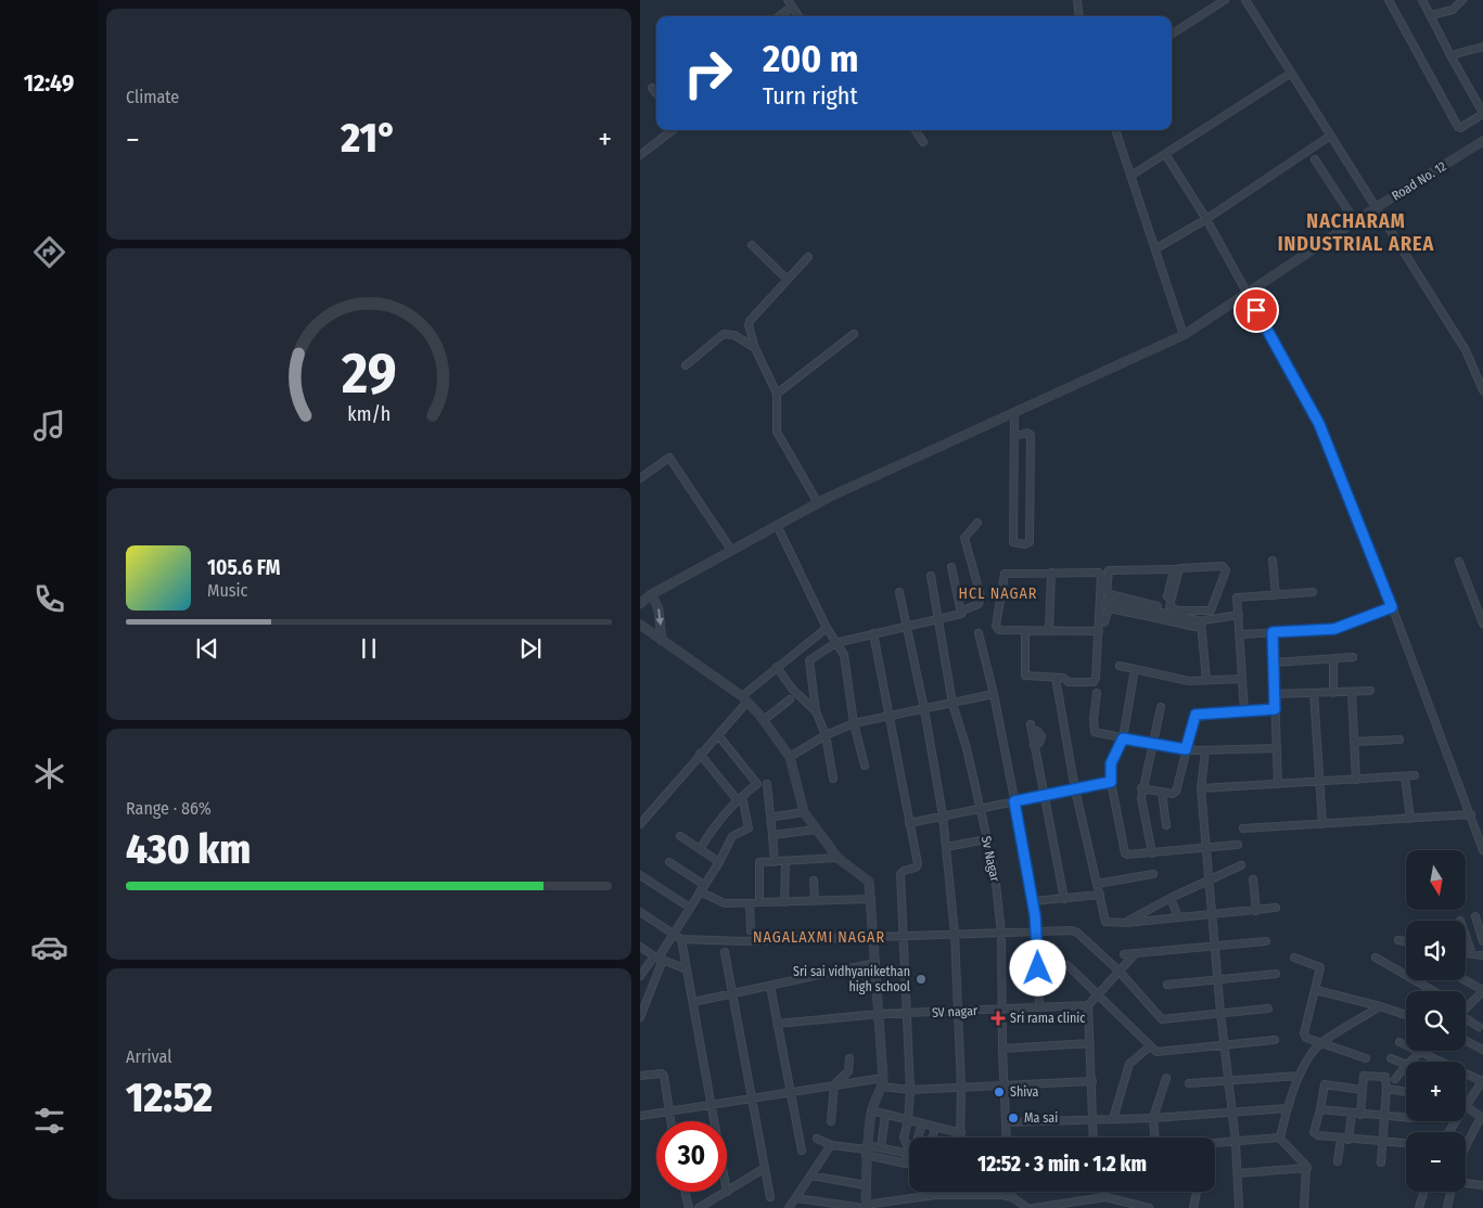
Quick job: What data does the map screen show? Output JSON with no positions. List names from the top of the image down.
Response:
{
  "streets": {
    "street": ["Road No. 12", "Sv Nagar", "SV nagar"]
  },
  "crossings": [
    ["Sv Nagar", "SV nagar"]
  ],
  "districts": ["NACHARAM INDUSTRIAL AREA", "HCL NAGAR", "NAGALAXMI NAGAR"],
  "places": {
    "other": ["Sri sai vidhyanikethan high school", "Shiva", "Ma sai"],
    "health": ["Sri rama clinic"]
  },
  "north": "bottom",
  "page": {
    "tabs": "12:49",
    "tile": [
      "Climate",
      ["Range · 86%", "430 km"],
      ["Arrival", "12:52"]
    ],
    "turn": ["200 m", "Turn right"],
    "heat": ["−", "21°", "+"],
    "song": ["105.6 FM", "Music"],
    "map_buttons": ["+", "−"],
    "limit": "30",
    "trip": "12:52 · 3 min · 1.2 km",
    "gauge": ["29", "km/h"]
  }
}
